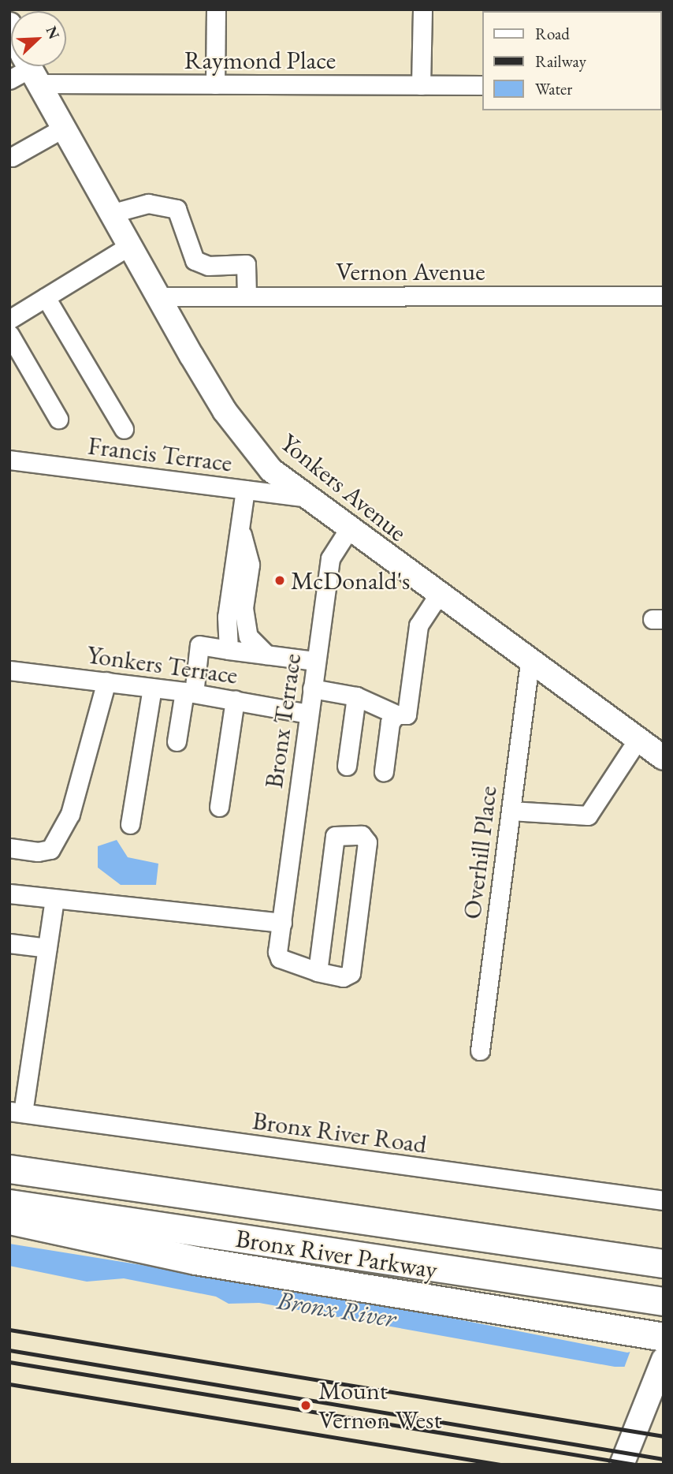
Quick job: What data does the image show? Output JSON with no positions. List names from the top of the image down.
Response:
{
  "streets": {
    "highway": ["Bronx River Parkway"],
    "main road": ["Yonkers Avenue"],
    "street": [
      "Raymond Place",
      "Vernon Avenue",
      "Francis Terrace",
      "Yonkers Terrace",
      "Bronx Terrace",
      "Overhill Place",
      "Bronx River Road"
    ]
  },
  "crossings": [
    ["Raymond Place", "Yonkers Avenue"],
    ["Vernon Avenue", "Yonkers Avenue"],
    ["Francis Terrace", "Yonkers Avenue"],
    ["Yonkers Avenue", "Bronx Terrace"],
    ["Yonkers Avenue", "Overhill Place"],
    ["Yonkers Terrace", "Bronx Terrace"]
  ],
  "water": ["Bronx River"],
  "places": ["McDonald's", "Mount Vernon West"],
  "legend": ["Road", "Railway", "Water"],
  "north": "top right"
}
